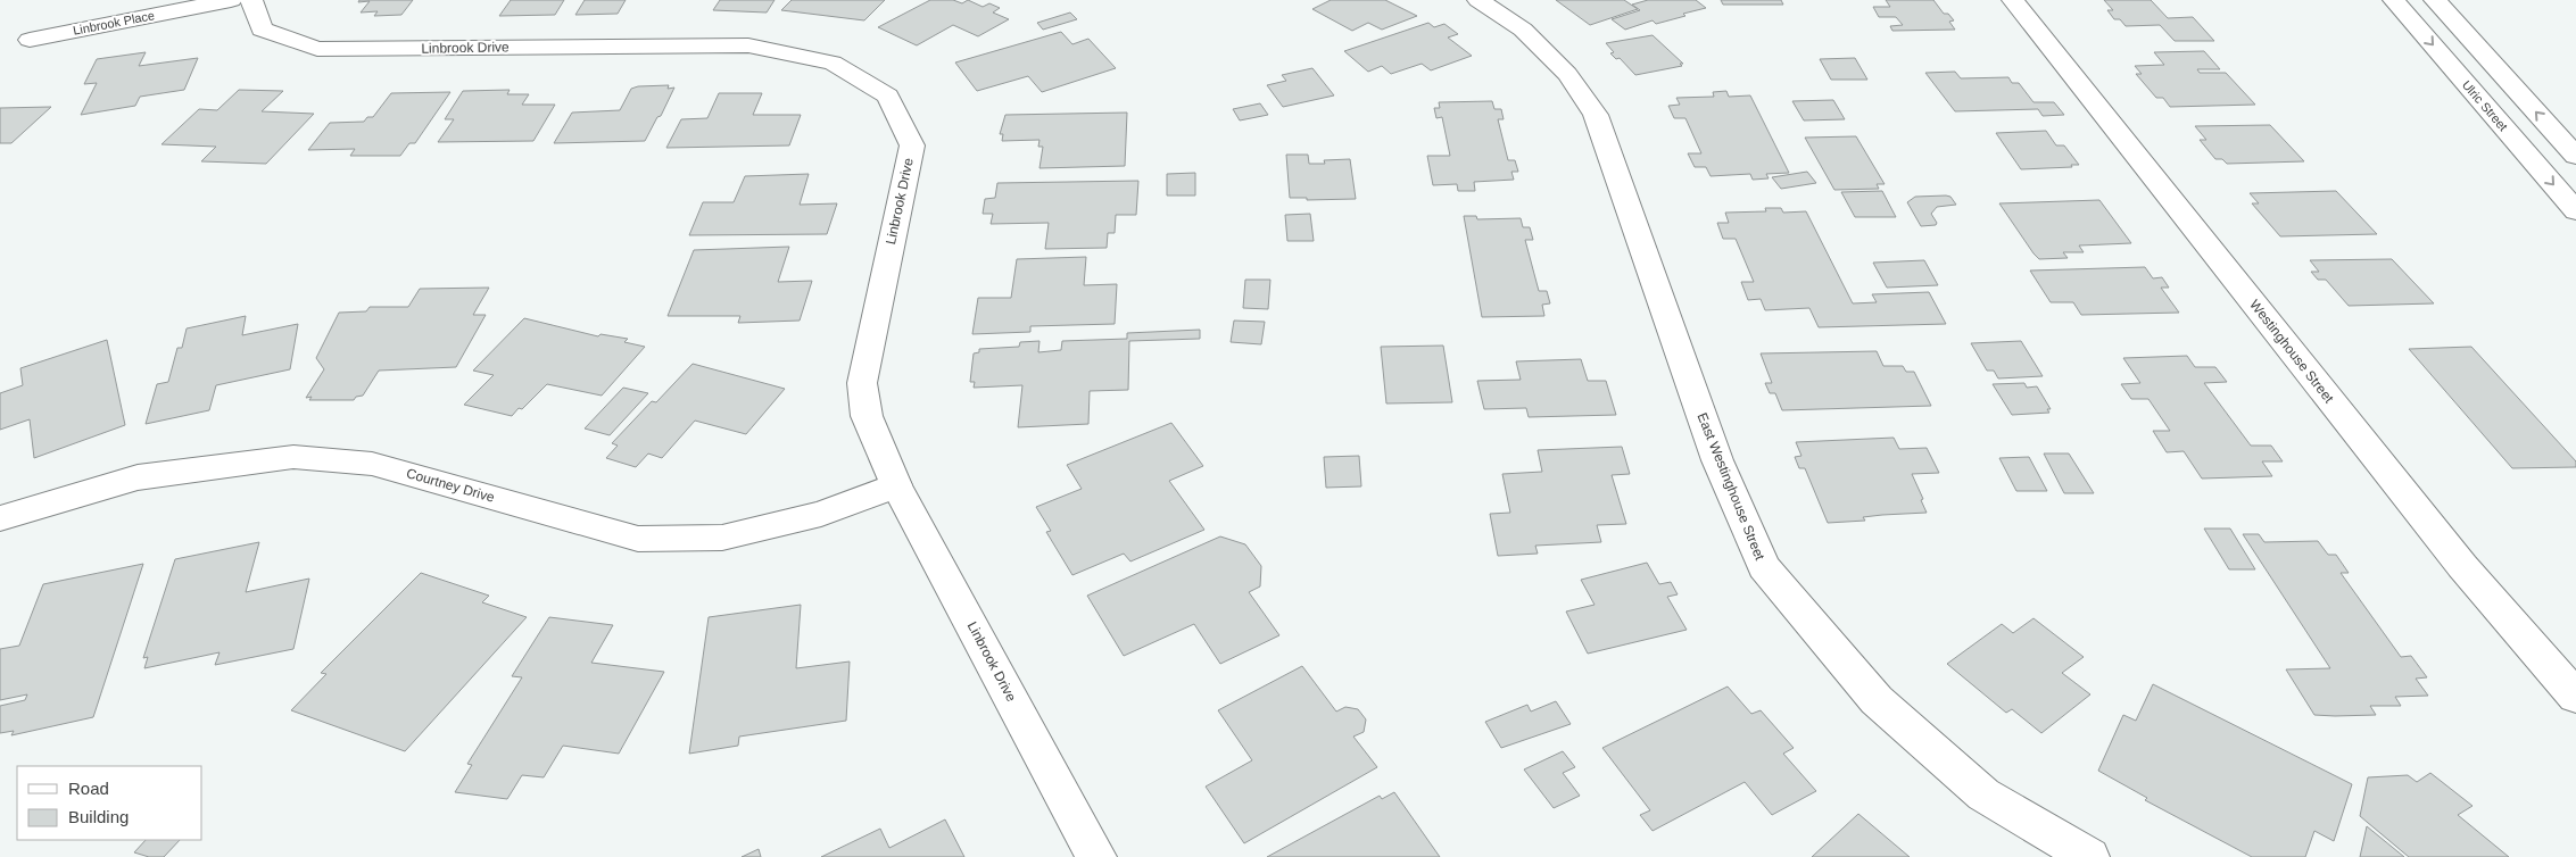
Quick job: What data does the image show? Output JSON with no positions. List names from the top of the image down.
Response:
{
  "streets": {
    "street": [
      "Linbrook Place",
      "Linbrook Drive",
      "Ulric Street",
      "Westinghouse Street",
      "Courtney Drive",
      "East Westinghouse Street"
    ]
  },
  "crossings": [
    ["Linbrook Drive", "Courtney Drive"]
  ],
  "legend": ["Road", "Building"]
}
